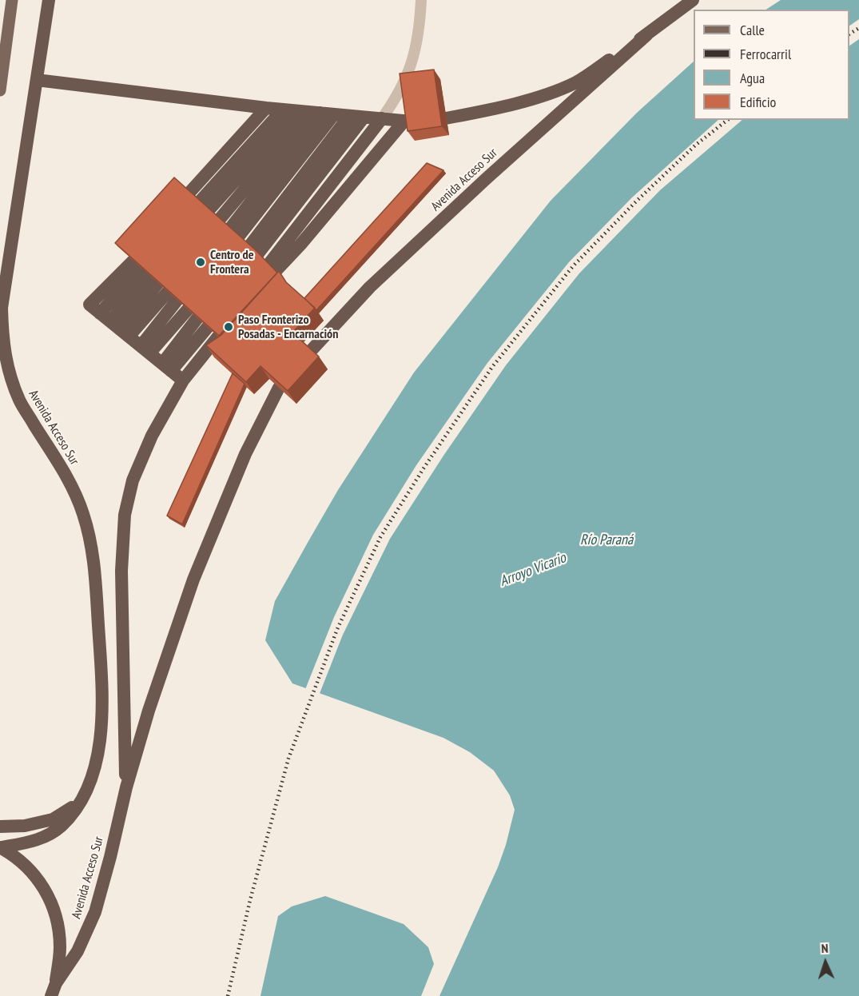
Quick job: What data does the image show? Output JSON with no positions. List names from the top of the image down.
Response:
{
  "streets": {
    "highway": ["Avenida Acceso Sur"]
  },
  "water": ["Río Paraná", "Arroyo Vicario"],
  "places": ["Centro de Frontera", "Paso Fronterizo Posadas - Encarnación"],
  "legend": [
    "Calle",
    "Ferrocarril",
    "Agua",
    "Edificio"
  ],
  "north": "top"
}
